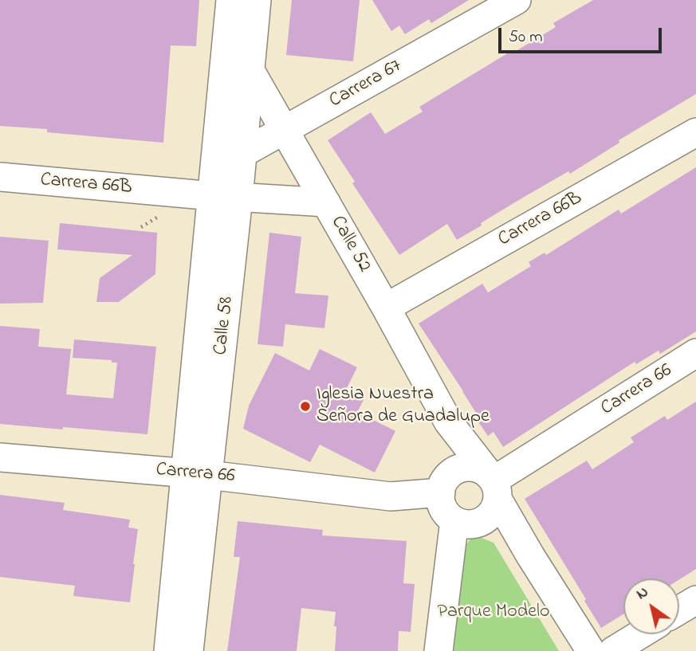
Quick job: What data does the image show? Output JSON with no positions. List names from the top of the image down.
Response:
{
  "streets": {
    "street": [
      "Carrera 67",
      "Carrera 66B",
      "Calle 52",
      "Calle 58",
      "Carrera 66"
    ]
  },
  "crossings": [
    ["Carrera 67", "Calle 52"],
    ["Carrera 67", "Calle 58"],
    ["Carrera 66B", "Calle 52"],
    ["Carrera 66B", "Calle 58"],
    ["Calle 52", "Calle 58"],
    ["Calle 52", "Carrera 66"],
    ["Calle 58", "Carrera 66"]
  ],
  "parks": ["Parque Modelo"],
  "places": ["Iglesia Nuestra Señora de Guadalupe"],
  "scale_bar": "50 m",
  "north": "top left"
}
